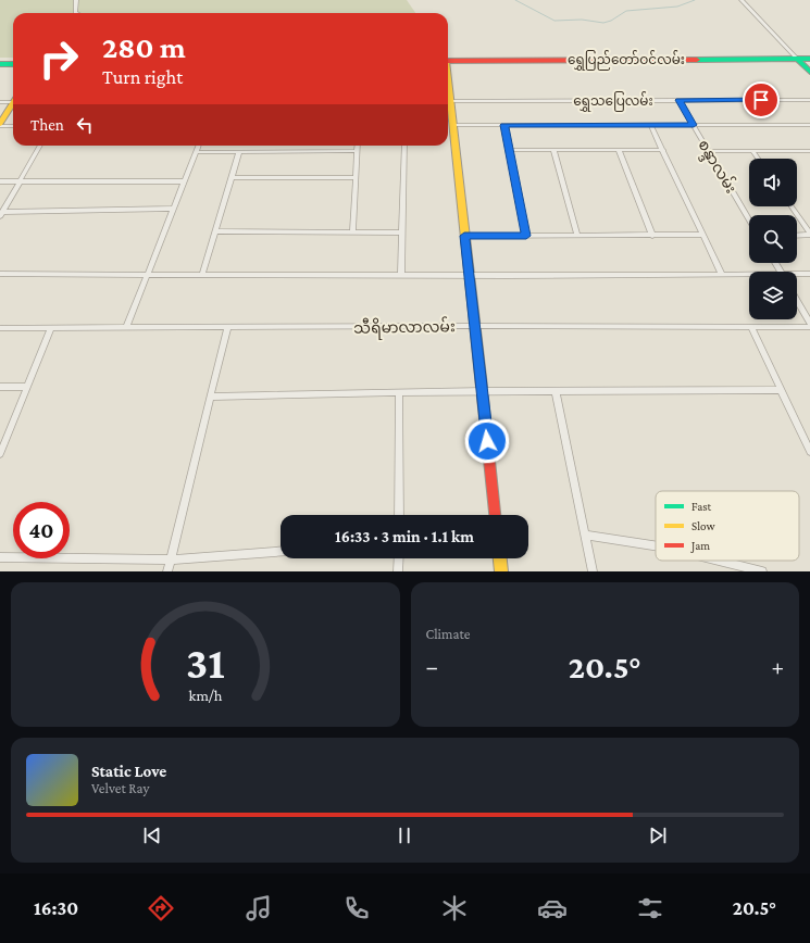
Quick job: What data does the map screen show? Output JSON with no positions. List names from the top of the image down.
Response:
{
  "streets": {
    "street": [
      "ရွှေပြည်တော်ဝင်လမ်း",
      "ရွှေသပြေလမ်း",
      "စန္ဒာလမ်း",
      "သီရိမာလာလမ်း"
    ]
  },
  "crossings": [
    ["ရွှေသပြေလမ်း", "စန္ဒာလမ်း"]
  ],
  "legend": ["Fast", "Slow", "Jam"],
  "page": {
    "turn": ["280 m", "Turn right"],
    "then": "Then",
    "limit": "40",
    "trip": "16:33 · 3 min · 1.1 km",
    "tile": "Climate",
    "heat": ["−", "20.5°", "+"],
    "song": ["Static Love", "Velvet Ray"],
    "tabs": ["16:30", "20.5°"],
    "gauge": ["31", "km/h"]
  }
}
